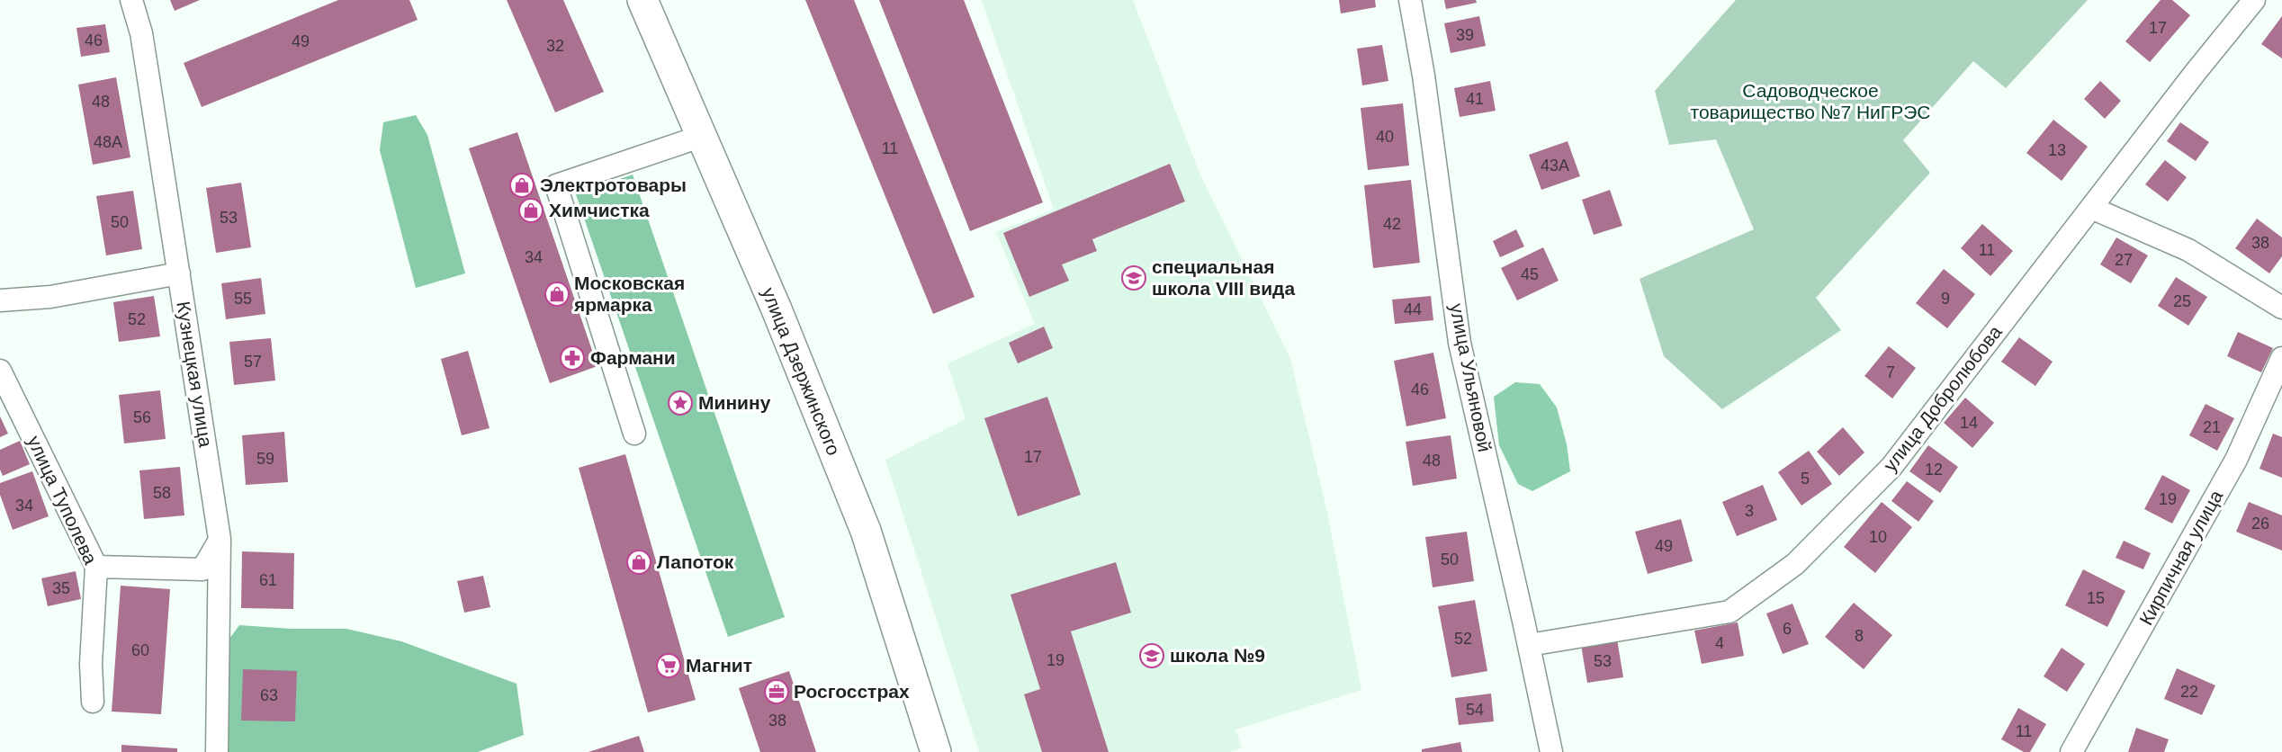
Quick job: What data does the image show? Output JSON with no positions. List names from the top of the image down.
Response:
{
  "streets": {
    "main road": ["улица Дзержинского"],
    "street": [
      "Кузнецкая улица",
      "улица Ульяновой",
      "улица Добролюбова",
      "улица Туполева",
      "Кирпичная улица"
    ]
  },
  "crossings": [
    ["улица Ульяновой", "улица Добролюбова"]
  ],
  "parks": ["Садоводческое товарищество №7 НиГРЭС"],
  "places": {
    "shop": [
      "Электротовары",
      "Химчистка",
      "Московская ярмарка",
      "Лапоток"
    ],
    "school or university": ["специальная школа VIII вида", "школа №9"],
    "pharmacy": ["Фармани"],
    "place": ["Минину"],
    "supermarket": ["Магнит"],
    "office": ["Росгосстрах"]
  },
  "house_numbers": [
    "17",
    "39",
    "46",
    "49",
    "32",
    "41",
    "48",
    "40",
    "48А",
    "11",
    "13",
    "43А",
    "53",
    "50",
    "42",
    "38",
    "11",
    "34",
    "27",
    "45",
    "55",
    "9",
    "25",
    "44",
    "52",
    "57",
    "7",
    "46",
    "56",
    "14",
    "21",
    "17",
    "59",
    "48",
    "12",
    "5",
    "58",
    "19",
    "34",
    "3",
    "26",
    "10",
    "49",
    "50",
    "61",
    "35",
    "15",
    "6",
    "8",
    "52",
    "4",
    "60",
    "19",
    "53",
    "22",
    "63",
    "54",
    "38",
    "11"
  ]
}
